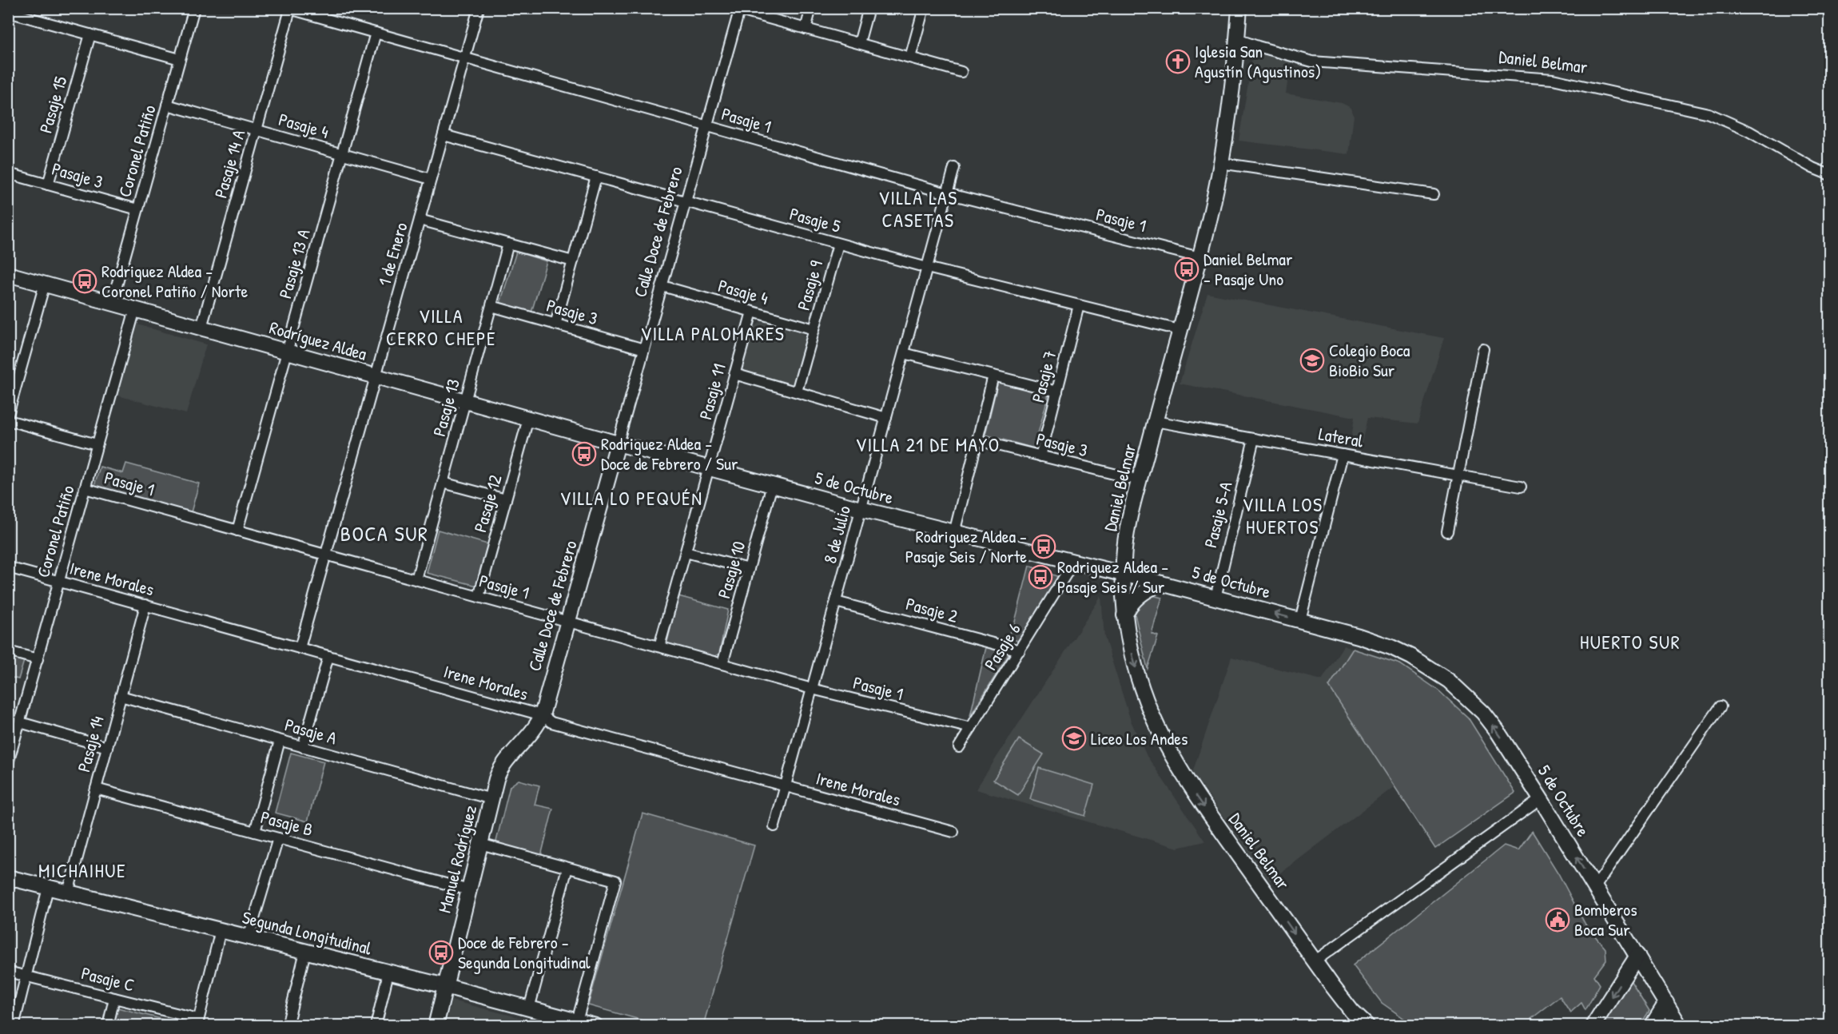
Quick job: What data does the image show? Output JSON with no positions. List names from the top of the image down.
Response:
{
  "streets": {
    "main road": [
      "Daniel Belmar",
      "Calle Doce de Febrero",
      "Rodríguez Aldea",
      "5 de Octubre",
      "Manuel Rodríguez",
      "Segunda Longitudinal"
    ],
    "street": [
      "Pasaje 15",
      "Pasaje 1",
      "Pasaje 4",
      "Coronel Patiño",
      "Pasaje 14 A",
      "Pasaje 3",
      "Pasaje 5",
      "1 de Enero",
      "Pasaje 13 A",
      "Pasaje 9",
      "Pasaje 7",
      "Pasaje 11",
      "Pasaje 13",
      "Lateral",
      "Pasaje 12",
      "Pasaje 5-A",
      "8 de Julio",
      "Pasaje 10",
      "Irene Morales",
      "Pasaje 2",
      "Pasaje 6",
      "Pasaje A",
      "Pasaje 14",
      "Pasaje B",
      "Pasaje C"
    ]
  },
  "crossings": [
    ["Daniel Belmar", "Pasaje 1"],
    ["Daniel Belmar", "Pasaje 3"],
    ["Daniel Belmar", "Pasaje 5"],
    ["Daniel Belmar", "Lateral"],
    ["Daniel Belmar", "5 de Octubre"],
    ["Pasaje 15", "Pasaje 3"],
    ["Pasaje 1", "Coronel Patiño"],
    ["Pasaje 1", "Pasaje 14 A"],
    ["Pasaje 1", "Calle Doce de Febrero"],
    ["Pasaje 1", "1 de Enero"],
    ["Pasaje 1", "Pasaje 13 A"],
    ["Pasaje 1", "Pasaje 11"],
    ["Pasaje 1", "Pasaje 13"],
    ["Pasaje 1", "Pasaje 12"],
    ["Pasaje 1", "8 de Julio"],
    ["Pasaje 1", "Pasaje 10"],
    ["Pasaje 1", "Pasaje 6"],
    ["Pasaje 4", "Coronel Patiño"],
    ["Pasaje 4", "Pasaje 14 A"],
    ["Pasaje 4", "Calle Doce de Febrero"],
    ["Pasaje 4", "1 de Enero"],
    ["Pasaje 4", "Pasaje 13 A"],
    ["Pasaje 4", "Pasaje 9"],
    ["Pasaje 4", "Pasaje 11"],
    ["Coronel Patiño", "Pasaje 3"],
    ["Coronel Patiño", "Rodríguez Aldea"],
    ["Coronel Patiño", "Irene Morales"],
    ["Pasaje 14 A", "Rodríguez Aldea"],
    ["Pasaje 3", "Calle Doce de Febrero"],
    ["Pasaje 3", "Pasaje 7"],
    ["Pasaje 3", "Pasaje 13"],
    ["Pasaje 5", "Calle Doce de Febrero"],
    ["Pasaje 5", "1 de Enero"],
    ["Pasaje 5", "Pasaje 9"],
    ["Pasaje 5", "Pasaje 7"],
    ["Pasaje 5", "8 de Julio"],
    ["Calle Doce de Febrero", "Rodríguez Aldea"],
    ["Calle Doce de Febrero", "5 de Octubre"],
    ["Calle Doce de Febrero", "Irene Morales"],
    ["Calle Doce de Febrero", "Manuel Rodríguez"],
    ["1 de Enero", "Rodríguez Aldea"],
    ["1 de Enero", "Irene Morales"],
    ["Pasaje 13 A", "Rodríguez Aldea"],
    ["Rodríguez Aldea", "Pasaje 13"],
    ["Rodríguez Aldea", "5 de Octubre"],
    ["Rodríguez Aldea", "Pasaje 12"],
    ["Pasaje 11", "5 de Octubre"],
    ["Lateral", "Pasaje 5-A"],
    ["5 de Octubre", "Pasaje 5-A"],
    ["5 de Octubre", "8 de Julio"],
    ["5 de Octubre", "Pasaje 10"],
    ["5 de Octubre", "Pasaje 6"],
    ["8 de Julio", "Irene Morales"],
    ["8 de Julio", "Pasaje 2"],
    ["Irene Morales", "Pasaje 14"],
    ["Irene Morales", "Manuel Rodríguez"],
    ["Pasaje 2", "Pasaje 6"],
    ["Pasaje A", "Pasaje 14"],
    ["Pasaje A", "Manuel Rodríguez"],
    ["Pasaje 14", "Pasaje B"],
    ["Pasaje 14", "Segunda Longitudinal"],
    ["Pasaje B", "Manuel Rodríguez"],
    ["Manuel Rodríguez", "Segunda Longitudinal"]
  ],
  "one_way": ["5 de Octubre"],
  "districts": [
    "VILLA LAS CASETAS",
    "VILLA CERRO CHEPE",
    "VILLA PALOMARES",
    "VILLA 21 DE MAYO",
    "VILLA LO PEQUÉN",
    "VILLA LOS HUERTOS",
    "BOCA SUR",
    "HUERTO SUR",
    "MICHAIHUE"
  ],
  "places": {
    "church": ["Iglesia San Agustín (Agustinos)"],
    "bus stop": [
      "Daniel Belmar - Pasaje Uno",
      "Rodriguez Aldea - Coronel Patiño / Norte",
      "Rodriguez Aldea - Doce de Febrero / Sur",
      "Rodriguez Aldea - Pasaje Seis / Norte",
      "Rodriguez Aldea - Pasaje Seis / Sur",
      "Doce de Febrero - Segunda Longitudinal"
    ],
    "school or university": ["Colegio Boca BioBio Sur", "Liceo Los Andes"],
    "public building": ["Bomberos Boca Sur"]
  }
}
